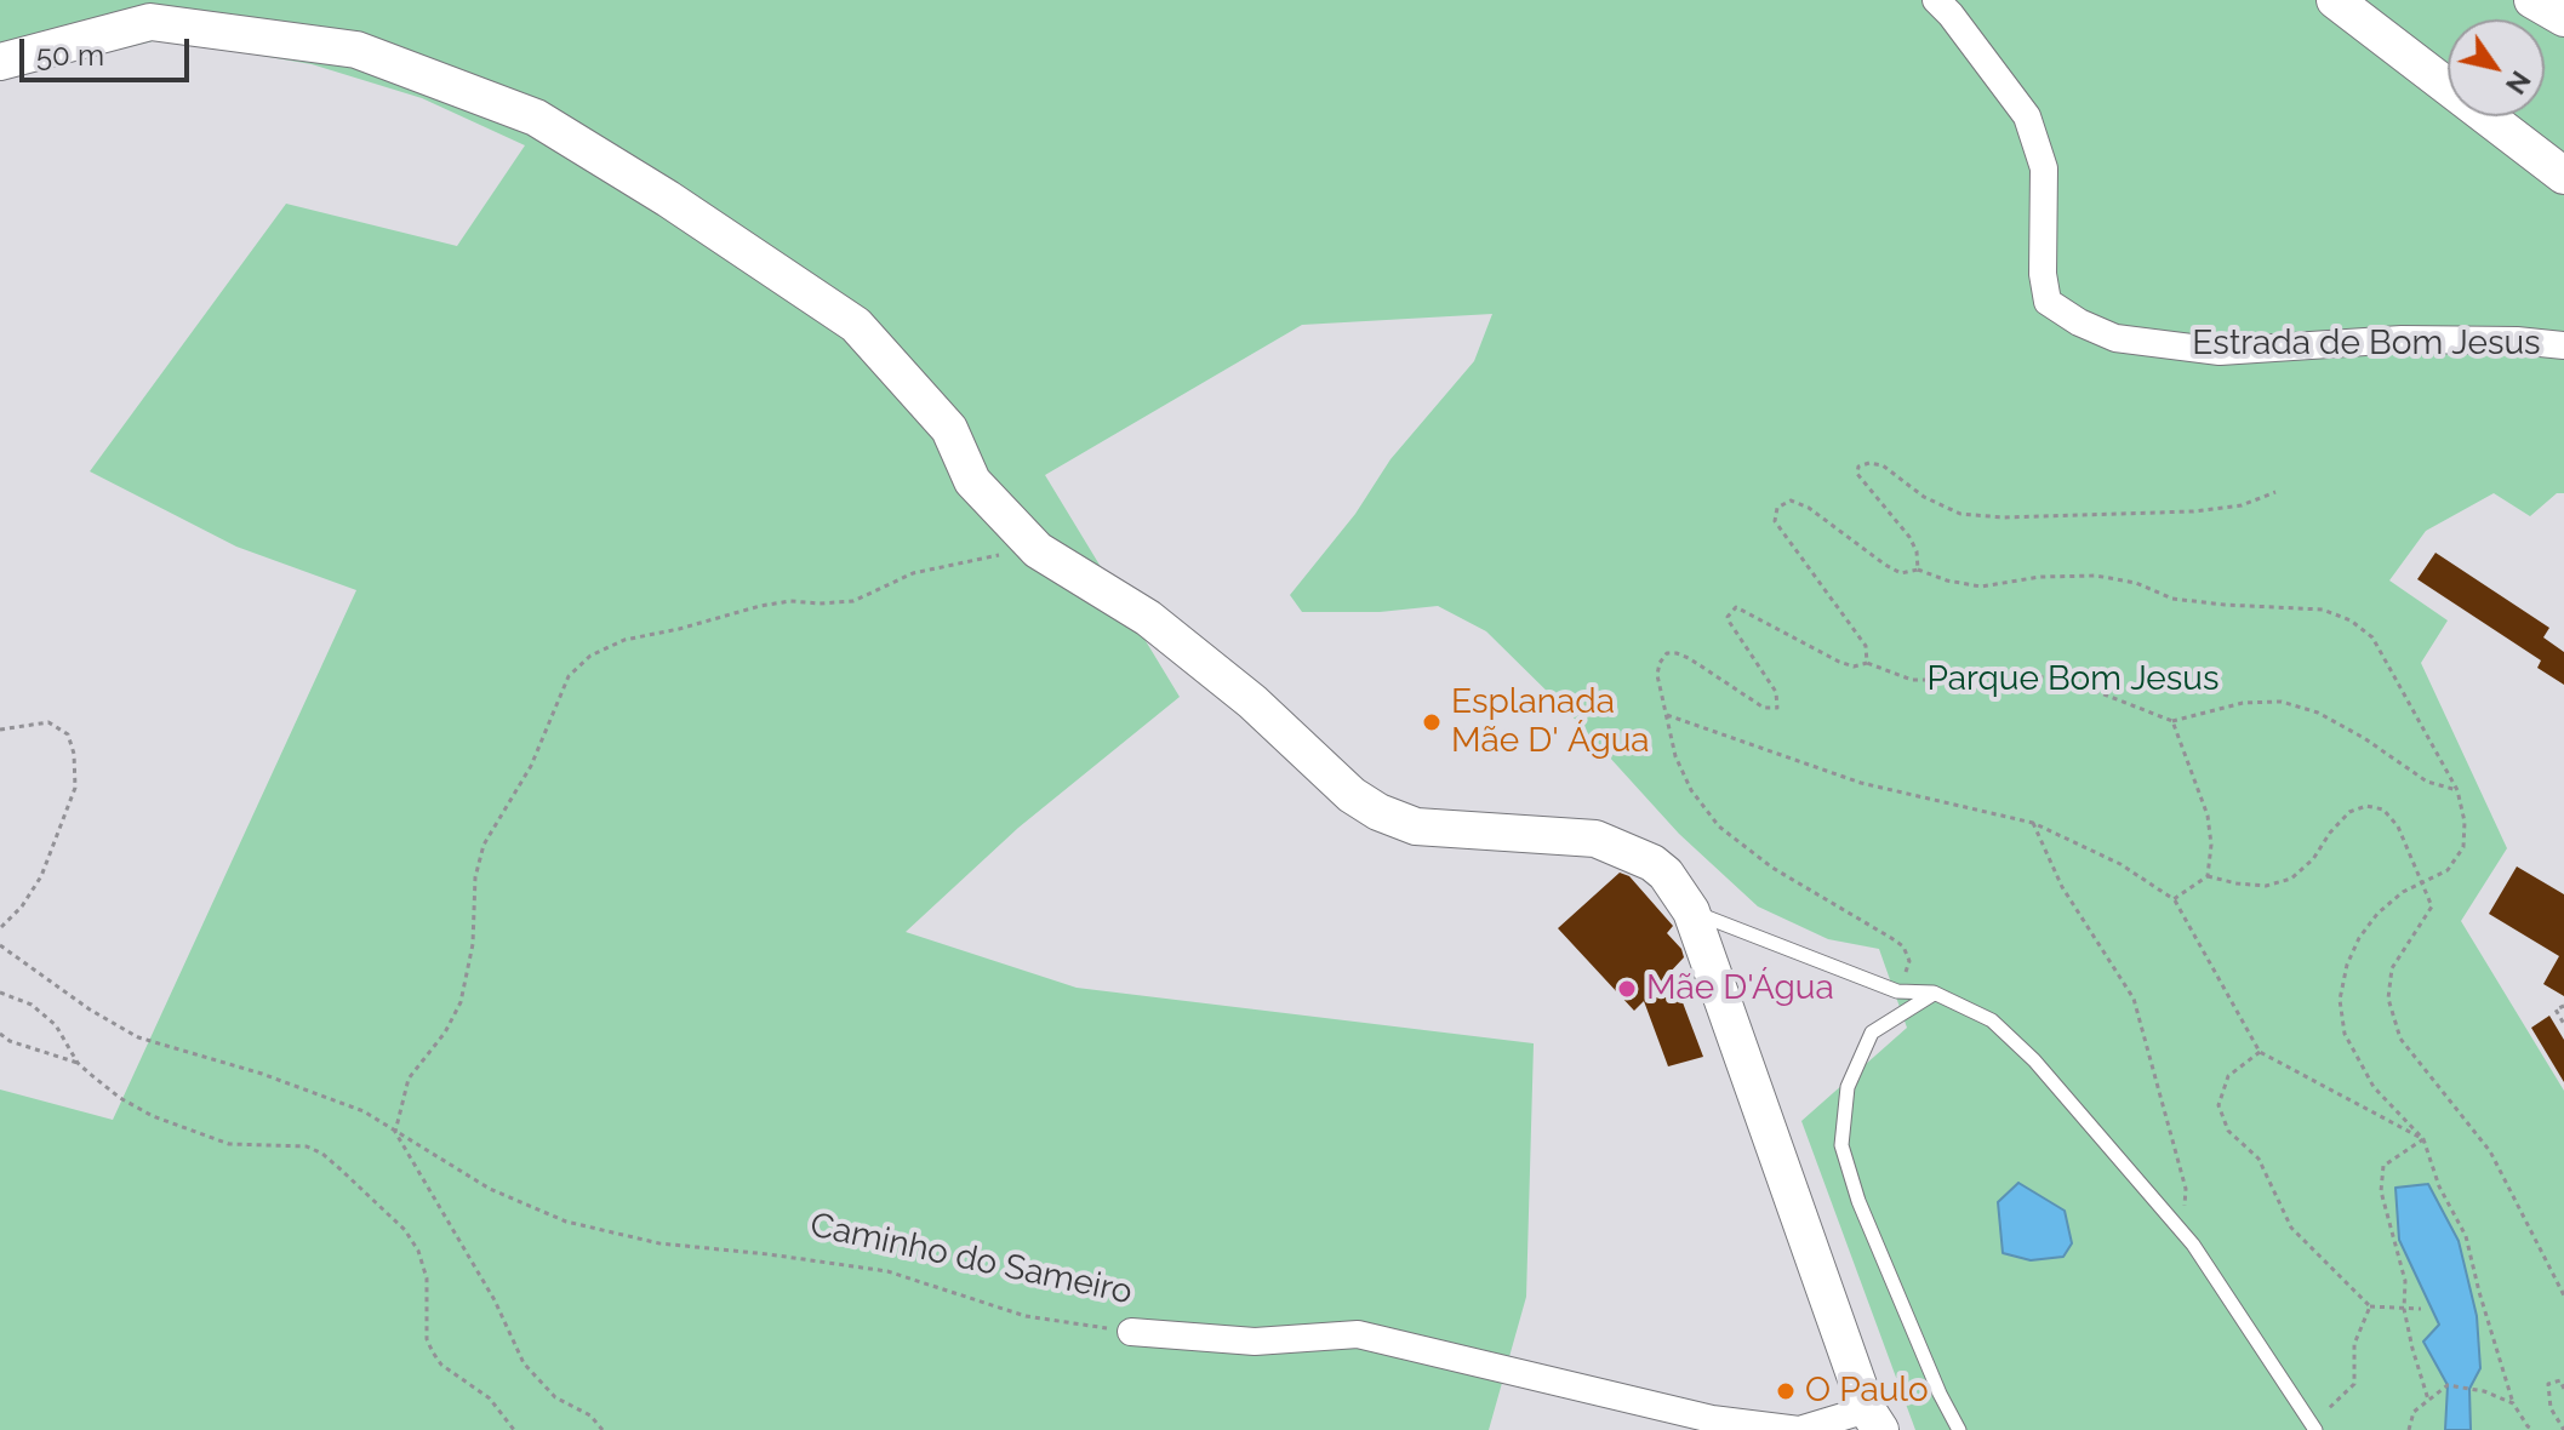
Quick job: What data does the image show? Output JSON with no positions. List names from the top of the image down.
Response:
{
  "streets": {
    "street": ["Estrada de Bom Jesus", "Caminho do Sameiro"]
  },
  "parks": ["Parque Bom Jesus"],
  "places": ["Esplanada Mãe D' Água", "Mãe D'Água", "O Paulo"],
  "scale_bar": "50 m",
  "north": "bottom right"
}
